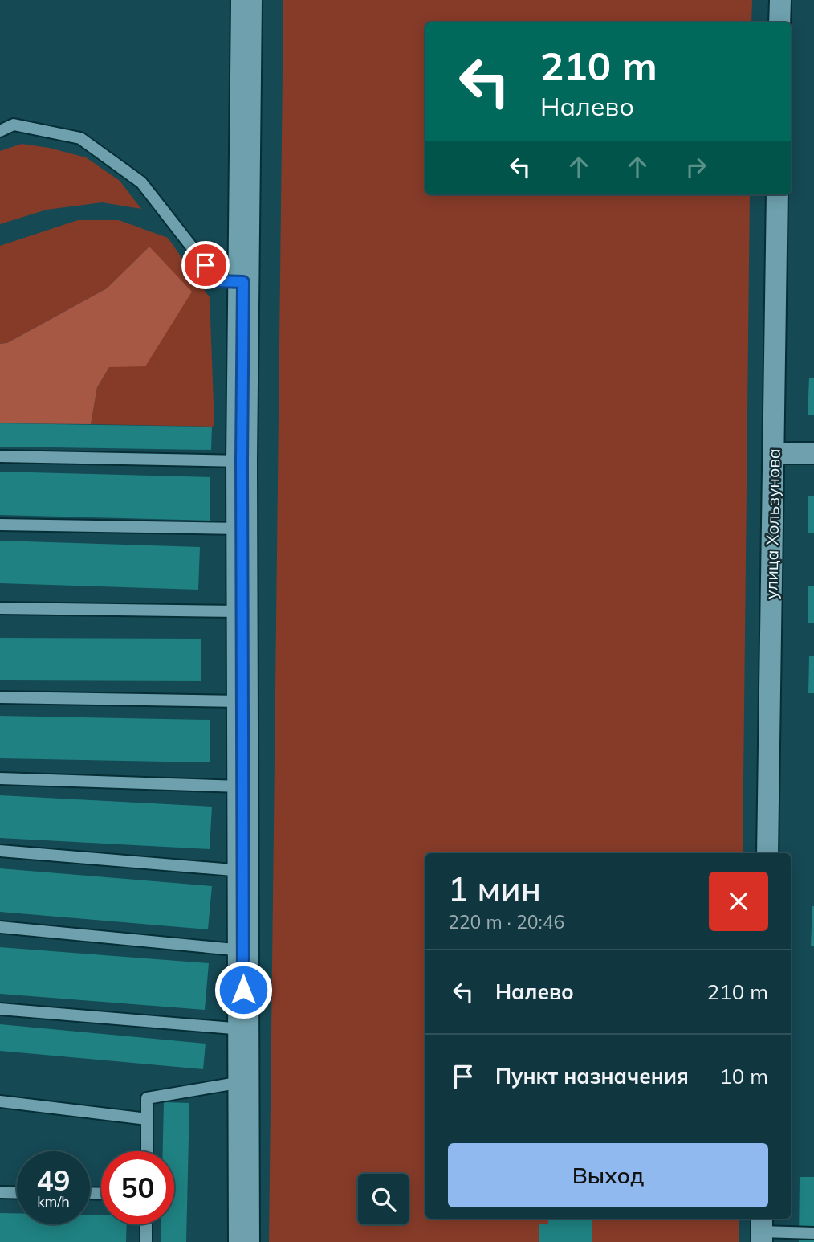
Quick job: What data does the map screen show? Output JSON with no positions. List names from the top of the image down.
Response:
{
  "streets": {
    "street": ["улица Хользунова"]
  },
  "page": {
    "turn": ["210 m", "Налево"],
    "heading": ["1 мин", "220 m · 20:46"],
    "list": [
      {
        "name": "Налево",
        "value": "210 m"
      },
      {
        "name": "Пункт назначения",
        "value": "10 m"
      }
    ],
    "buttons": "Выход",
    "speed": "49 km/h",
    "limit": "50"
  }
}
